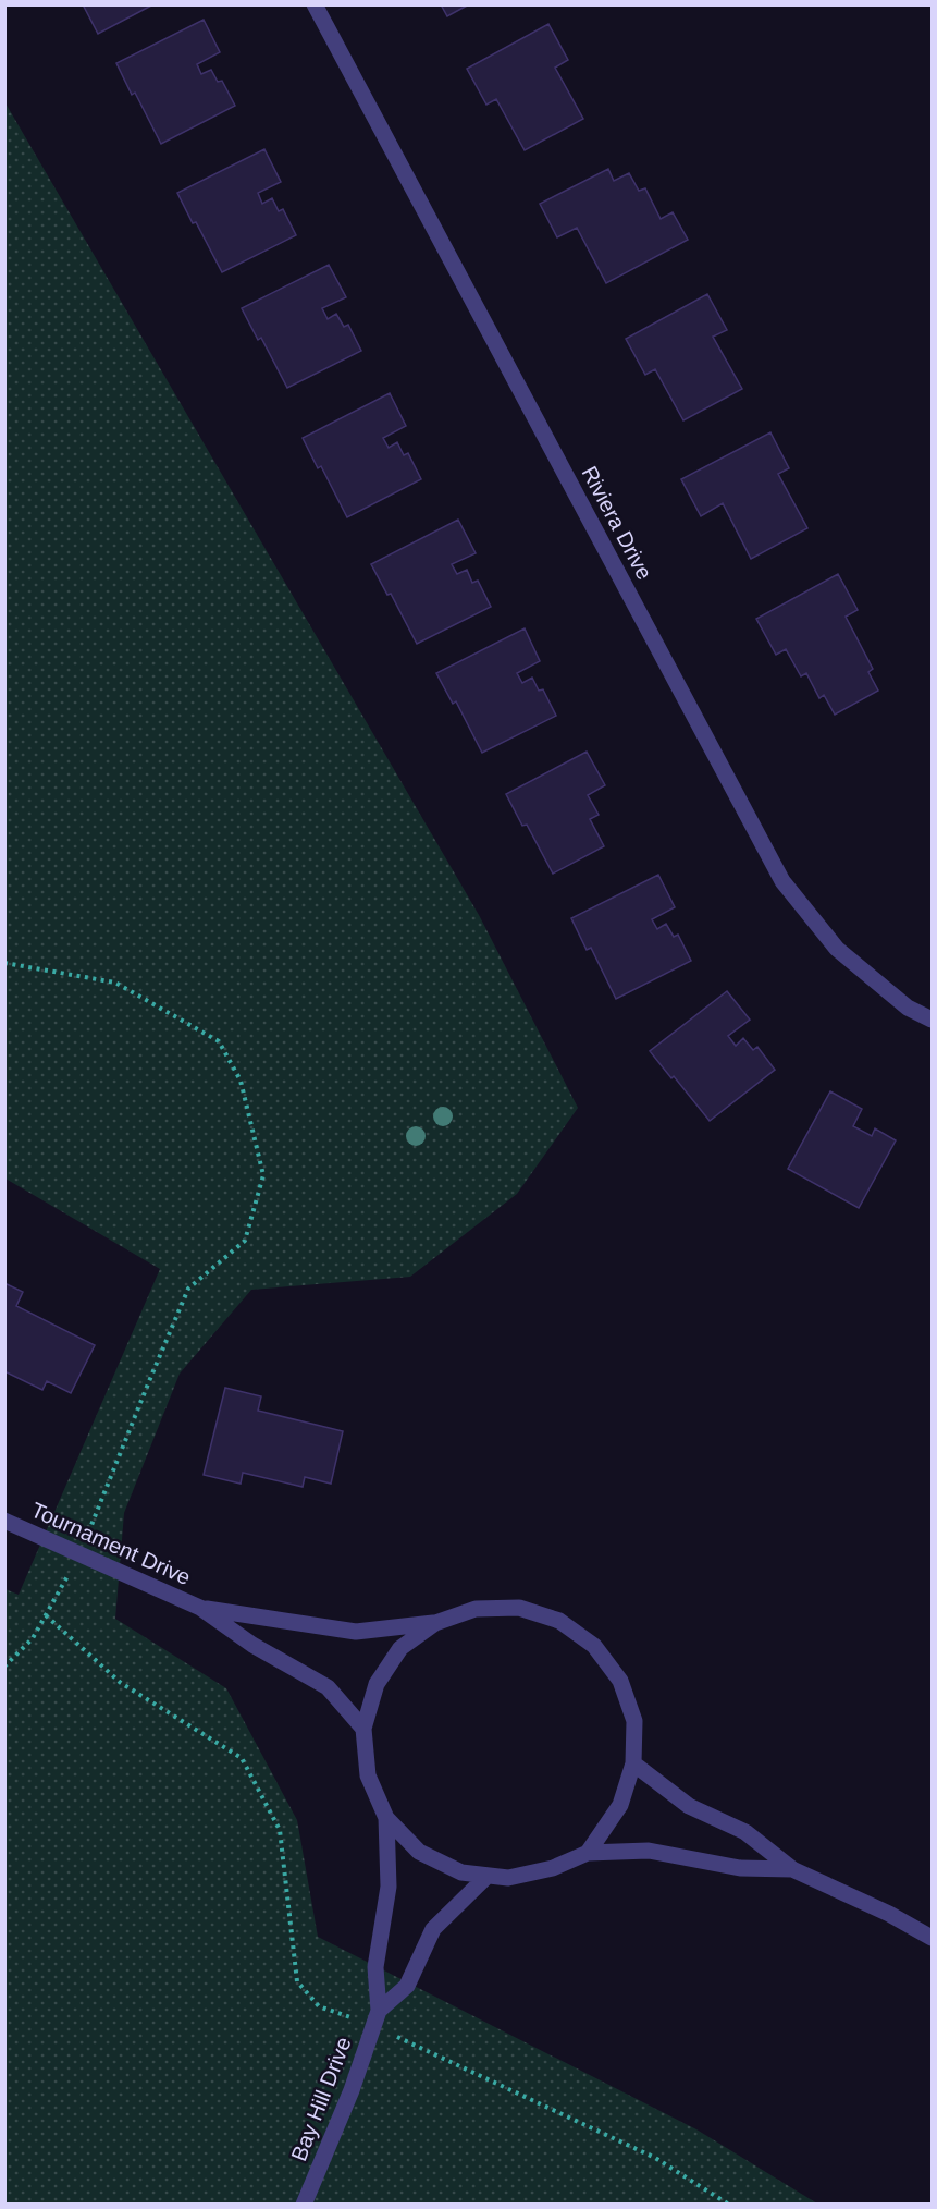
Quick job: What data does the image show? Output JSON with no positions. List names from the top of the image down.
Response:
{
  "streets": {
    "street": ["Riviera Drive", "Tournament Drive", "Bay Hill Drive"]
  }
}
